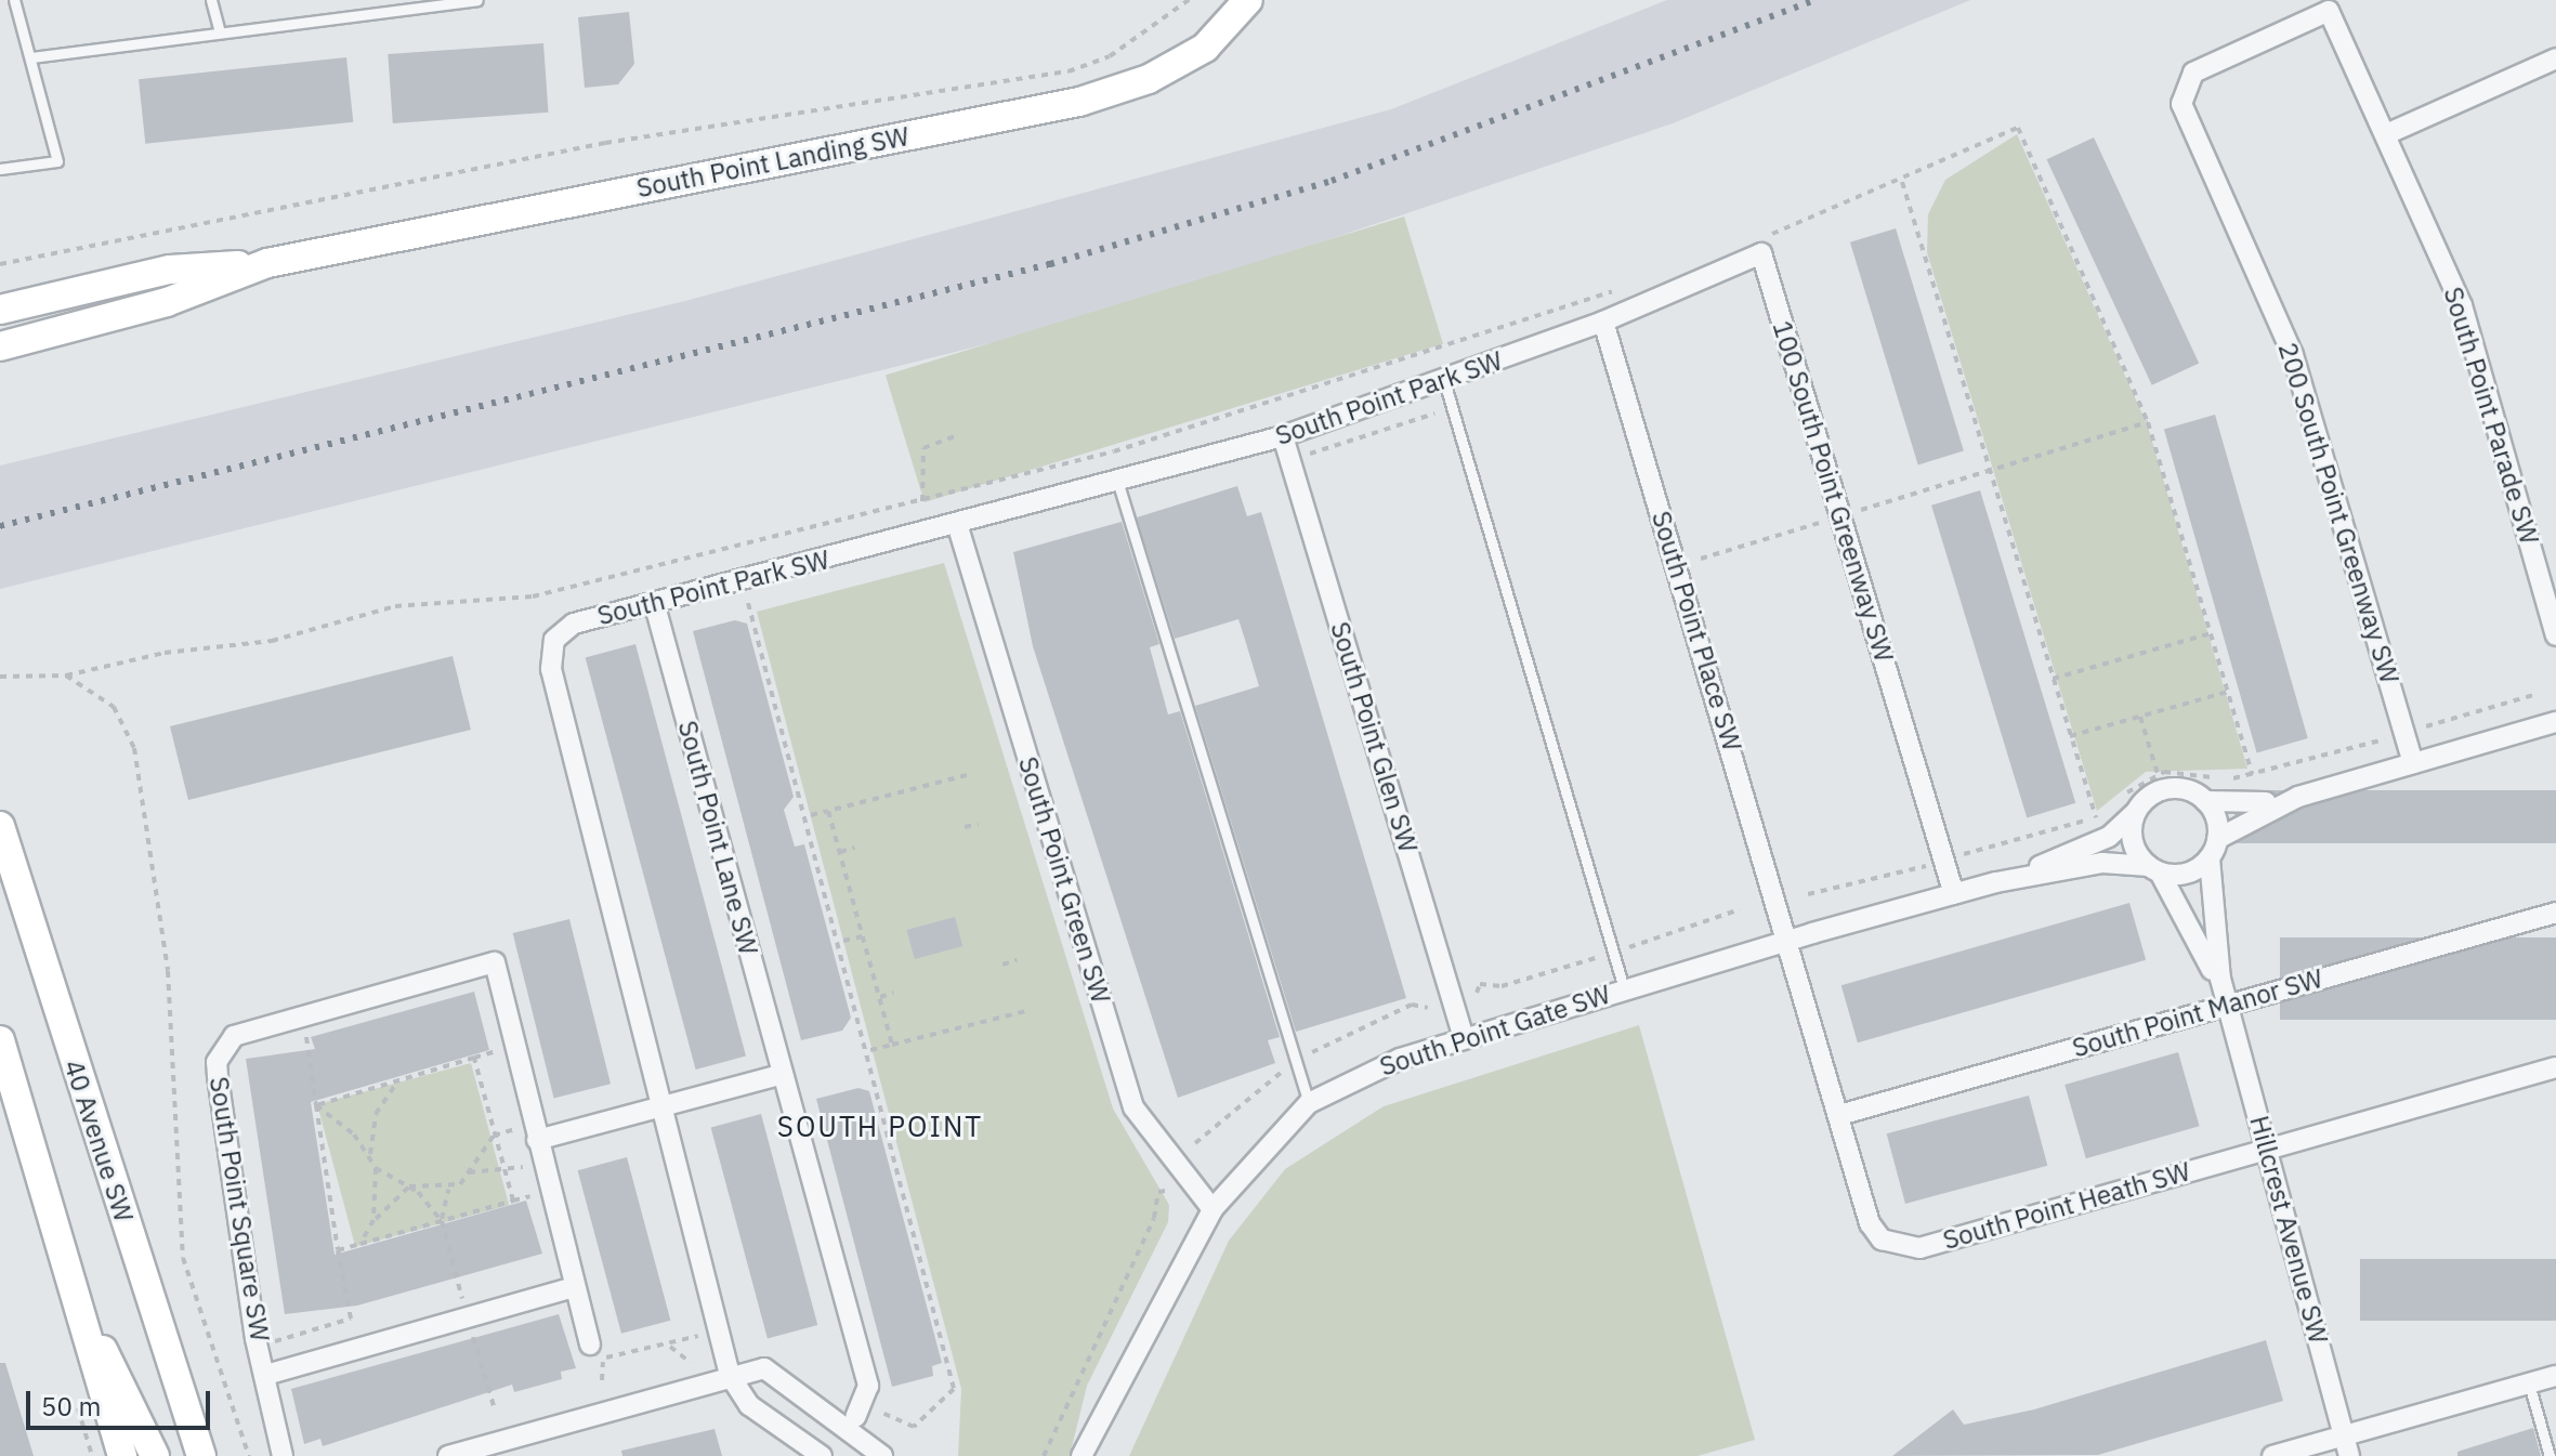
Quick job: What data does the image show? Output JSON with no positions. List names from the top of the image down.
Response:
{
  "streets": {
    "main road": ["South Point Landing SW", "40 Avenue SW"],
    "street": [
      "South Point Park SW",
      "South Point Parade SW",
      "100 South Point Greenway SW",
      "200 South Point Greenway SW",
      "South Point Place SW",
      "South Point Glen SW",
      "South Point Lane SW",
      "South Point Green SW",
      "South Point Manor SW",
      "South Point Gate SW",
      "South Point Heath SW",
      "South Point Square SW",
      "Hillcrest Avenue SW"
    ]
  },
  "crossings": [
    ["South Point Park SW", "100 South Point Greenway SW"],
    ["South Point Park SW", "South Point Place SW"],
    ["South Point Park SW", "South Point Glen SW"],
    ["South Point Park SW", "South Point Lane SW"],
    ["South Point Park SW", "South Point Green SW"],
    ["South Point Parade SW", "200 South Point Greenway SW"],
    ["100 South Point Greenway SW", "South Point Place SW"],
    ["100 South Point Greenway SW", "South Point Gate SW"],
    ["South Point Place SW", "South Point Gate SW"],
    ["South Point Place SW", "South Point Heath SW"],
    ["South Point Glen SW", "South Point Gate SW"],
    ["South Point Green SW", "South Point Gate SW"],
    ["South Point Manor SW", "South Point Heath SW"],
    ["South Point Manor SW", "Hillcrest Avenue SW"],
    ["South Point Gate SW", "South Point Heath SW"],
    ["South Point Gate SW", "Hillcrest Avenue SW"],
    ["South Point Heath SW", "Hillcrest Avenue SW"]
  ],
  "districts": ["SOUTH POINT"],
  "scale_bar": "50 m"
}
